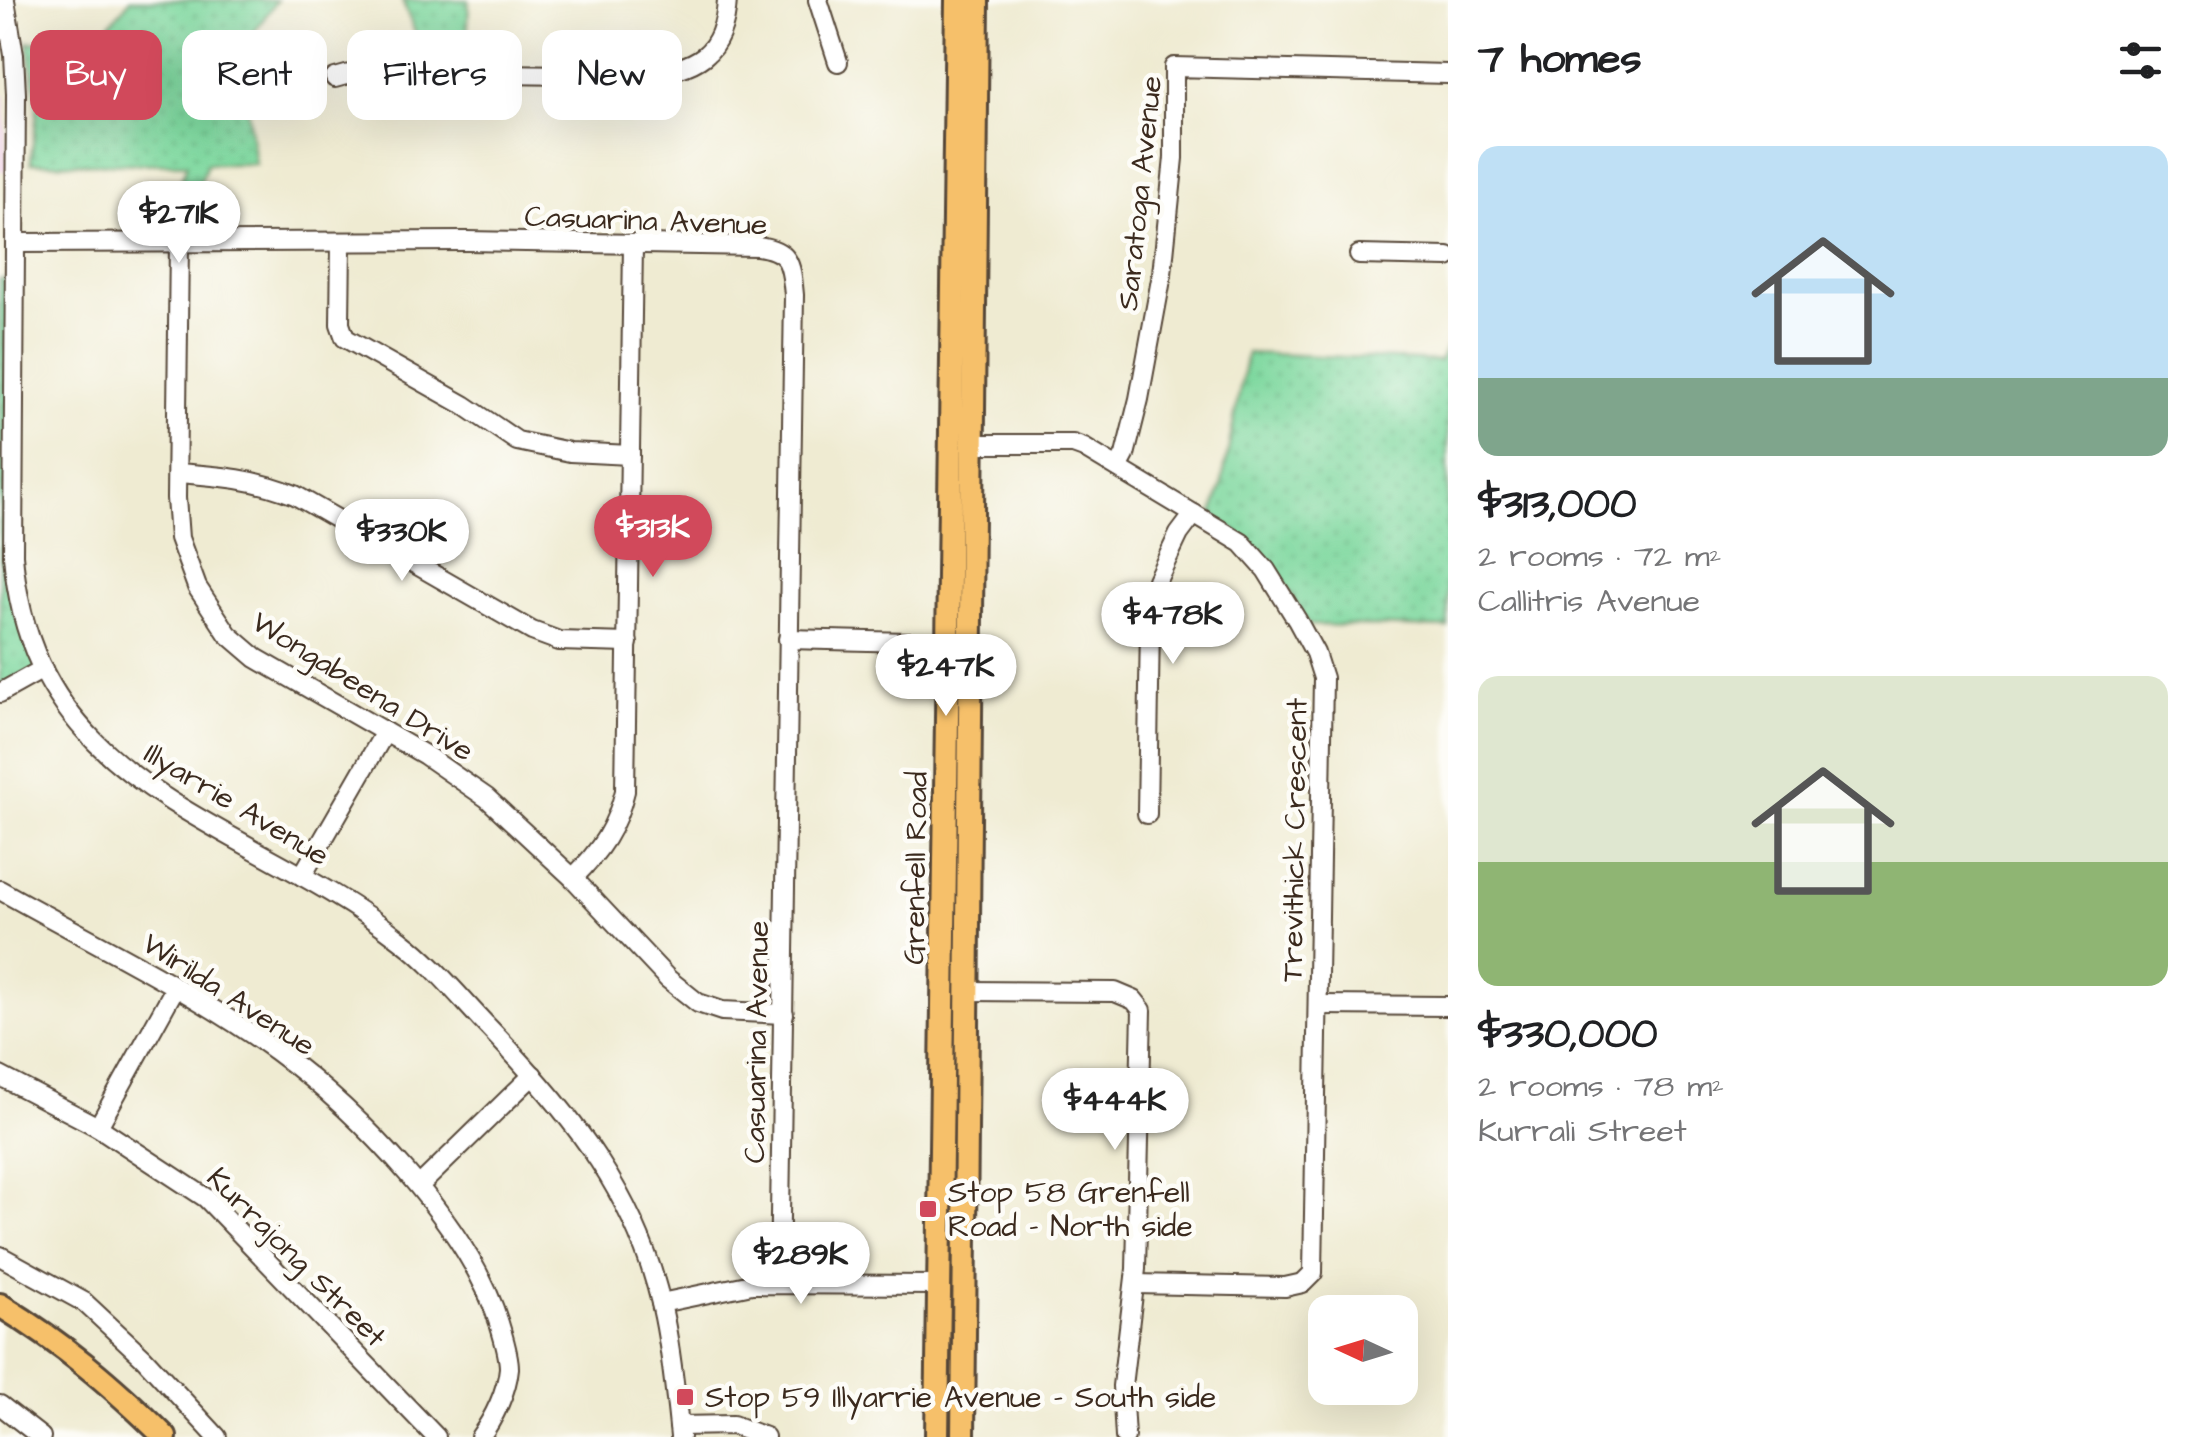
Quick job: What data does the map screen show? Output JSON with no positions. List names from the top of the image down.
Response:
{
  "streets": {
    "main road": ["Grenfell Road"],
    "street": [
      "Saratoga Avenue",
      "Casuarina Avenue",
      "Wongabeena Drive",
      "Illyarrie Avenue",
      "Trevithick Crescent",
      "Wirilda Avenue",
      "Kurrajong Street"
    ]
  },
  "crossings": [
    ["Saratoga Avenue", "Trevithick Crescent"],
    ["Casuarina Avenue", "Wongabeena Drive"],
    ["Casuarina Avenue", "Illyarrie Avenue"],
    ["Trevithick Crescent", "Grenfell Road"]
  ],
  "places": {
    "transit": ["Stop 58 Grenfell Road - North side", "Stop 59 Illyarrie Avenue - South side"]
  },
  "north": "left",
  "page": {
    "heading": "7 homes",
    "chip": [
      "Buy",
      "Rent",
      "Filters",
      "New"
    ],
    "list": [
      {
        "name": "$313,000",
        "note": "2 rooms · 72 m² · Callitris Avenue"
      },
      {
        "name": "$330,000",
        "note": "2 rooms · 78 m² · Kurrali Street"
      }
    ],
    "price": [
      "$271K",
      "$313K",
      "$330K",
      "$478K",
      "$247K",
      "$444K",
      "$289K"
    ]
  }
}
